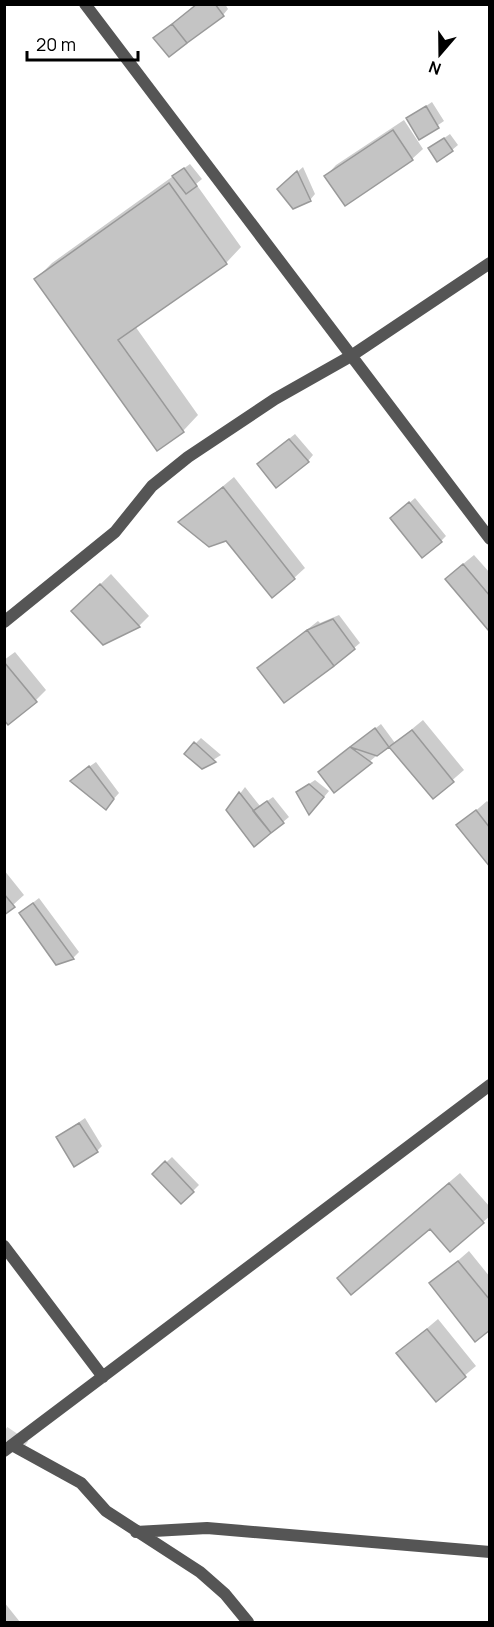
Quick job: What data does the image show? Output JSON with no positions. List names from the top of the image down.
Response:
{
  "scale_bar": "20 m",
  "north": "bottom"
}
